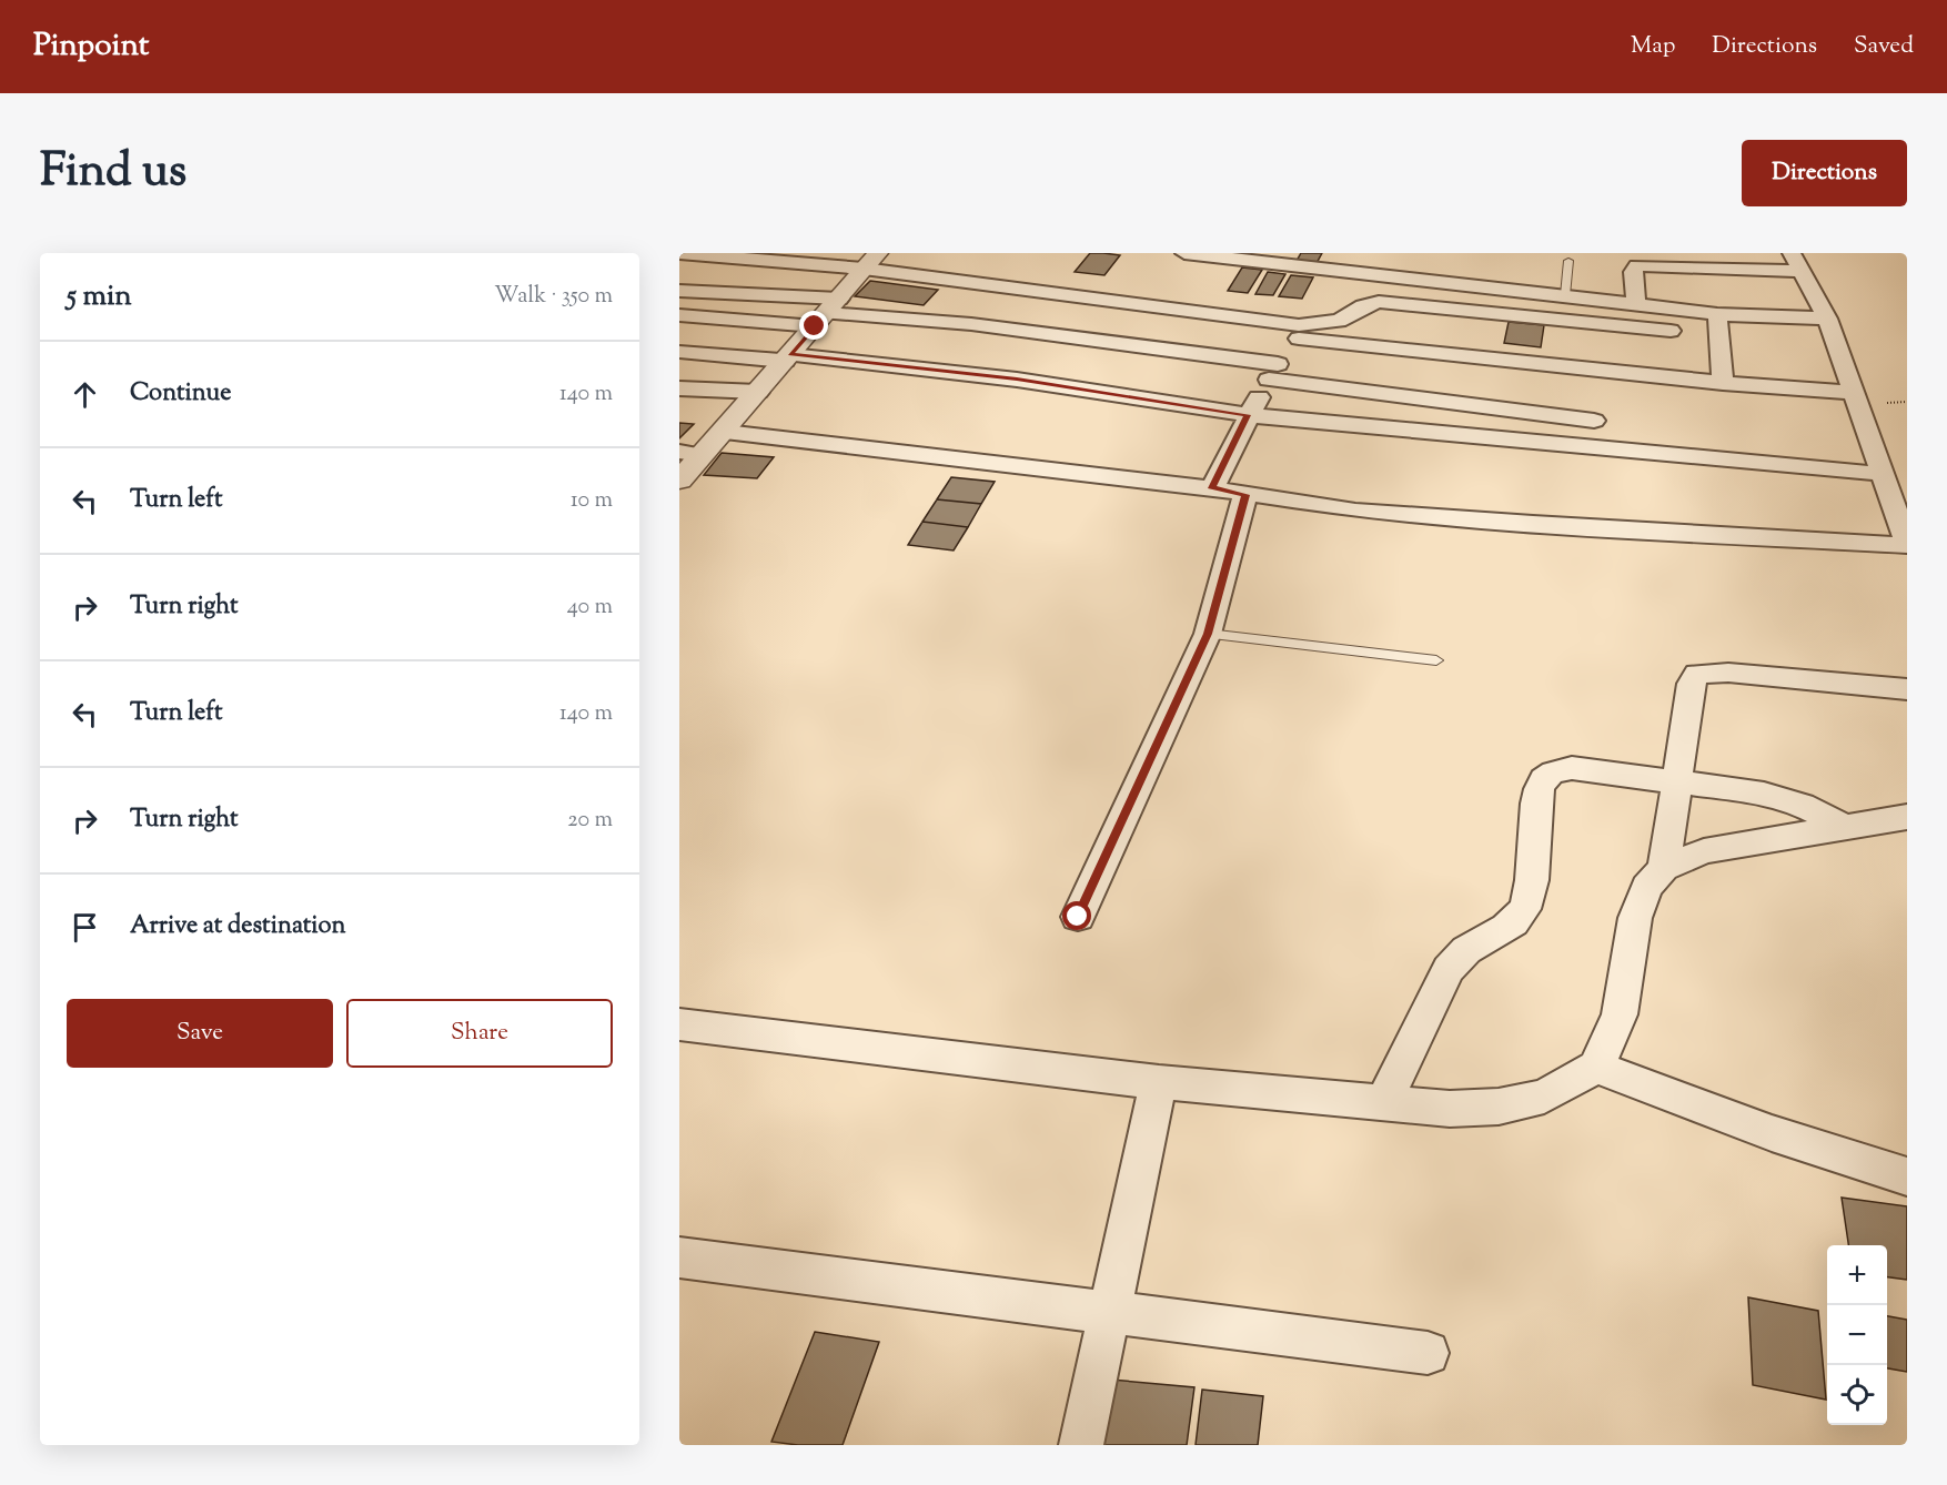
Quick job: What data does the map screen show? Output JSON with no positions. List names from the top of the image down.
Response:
{
  "page": {
    "header": "Pinpoint",
    "nav": ["Map", "Directions", "Saved"],
    "title": "Find us",
    "buttons": [
      "Directions",
      ["Save", "Share"]
    ],
    "heading": ["5 min", "Walk · 350 m"],
    "list": [
      ["Continue", "140 m"],
      ["Turn left", "10 m"],
      ["Turn right", "40 m"],
      ["Turn left", "140 m"],
      ["Turn right", "20 m"],
      "Arrive at destination"
    ],
    "map_buttons": ["+", "−"]
  }
}
